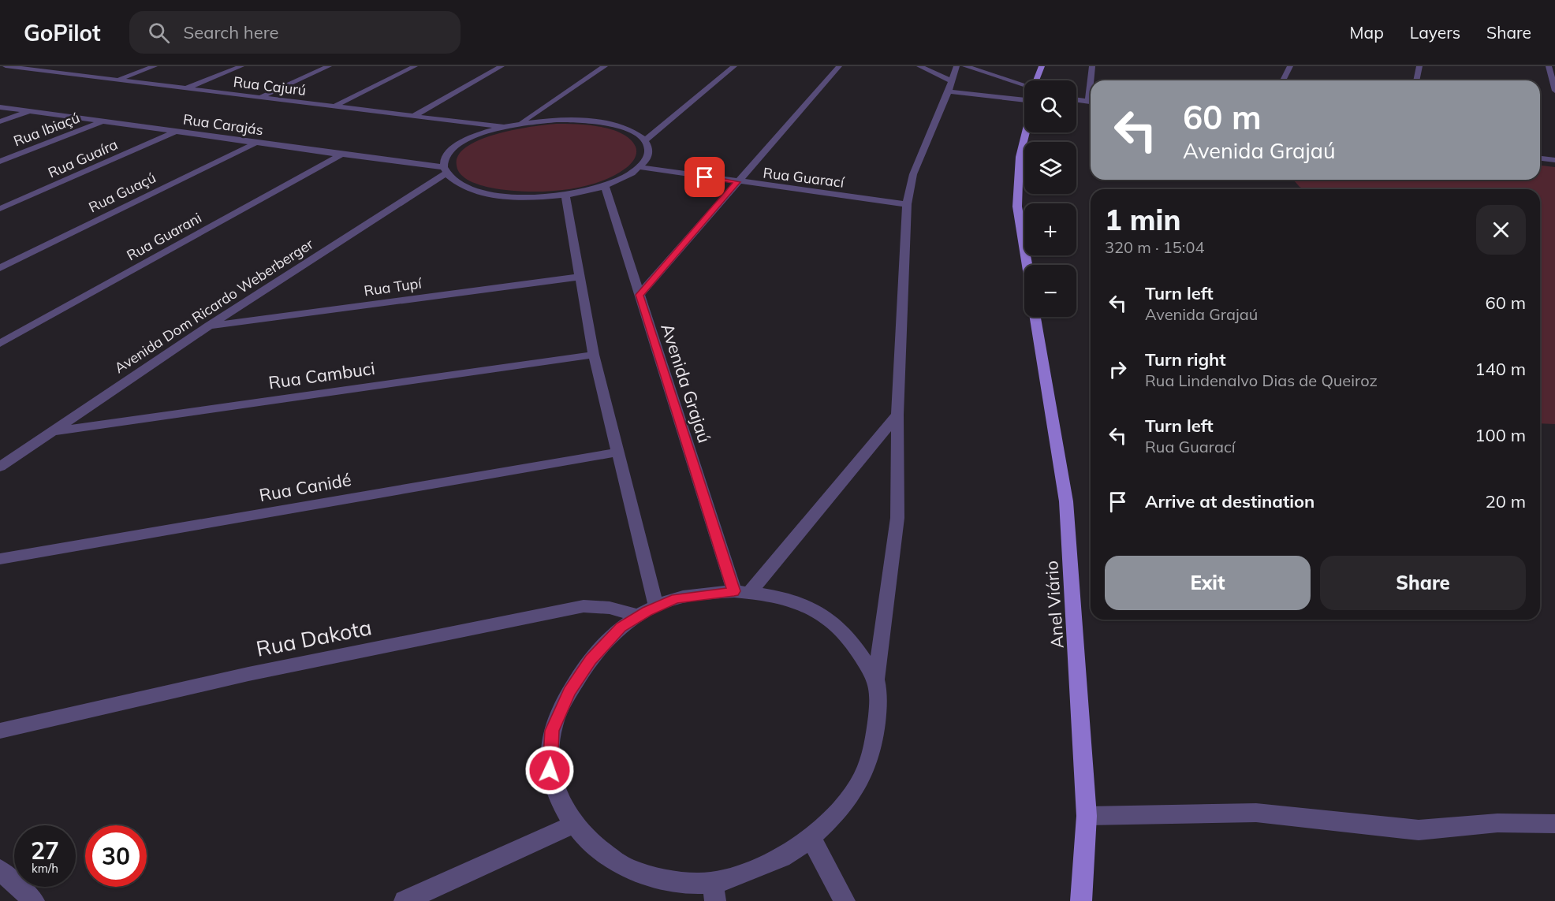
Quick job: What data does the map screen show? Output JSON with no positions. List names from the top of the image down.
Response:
{
  "streets": {
    "main road": ["Anel Viário"],
    "street": [
      "Rua Cajurú",
      "Rua Carajás",
      "Rua Ibiaçú",
      "Rua Guaíra",
      "Rua Guarací",
      "Rua Guaçú",
      "Rua Guarani",
      "Rua Tupí",
      "Avenida Dom Ricardo Weberberger",
      "Rua Cambuci",
      "Avenida Grajaú",
      "Rua Canidé",
      "Rua Dakota"
    ]
  },
  "crossings": [
    ["Rua Carajás", "Rua Ibiaçú"],
    ["Rua Carajás", "Rua Guaíra"],
    ["Rua Carajás", "Rua Guaçú"],
    ["Rua Carajás", "Rua Guarani"],
    ["Rua Carajás", "Avenida Dom Ricardo Weberberger"],
    ["Rua Tupí", "Avenida Dom Ricardo Weberberger"],
    ["Avenida Dom Ricardo Weberberger", "Rua Cambuci"]
  ],
  "page": {
    "header": "GoPilot",
    "search": "Search here",
    "nav": ["Map", "Layers", "Share"],
    "map_buttons": ["+", "−"],
    "turn": ["60 m", "Avenida Grajaú"],
    "heading": ["1 min", "320 m · 15:04"],
    "list": [
      {
        "name": "Turn left",
        "note": "Avenida Grajaú",
        "value": "60 m"
      },
      {
        "name": "Turn right",
        "note": "Rua Lindenalvo Dias de Queiroz",
        "value": "140 m"
      },
      {
        "name": "Turn left",
        "note": "Rua Guarací",
        "value": "100 m"
      },
      {
        "name": "Arrive at destination",
        "value": "20 m"
      }
    ],
    "buttons": ["Exit", "Share"],
    "speed": "27 km/h",
    "limit": "30"
  }
}
